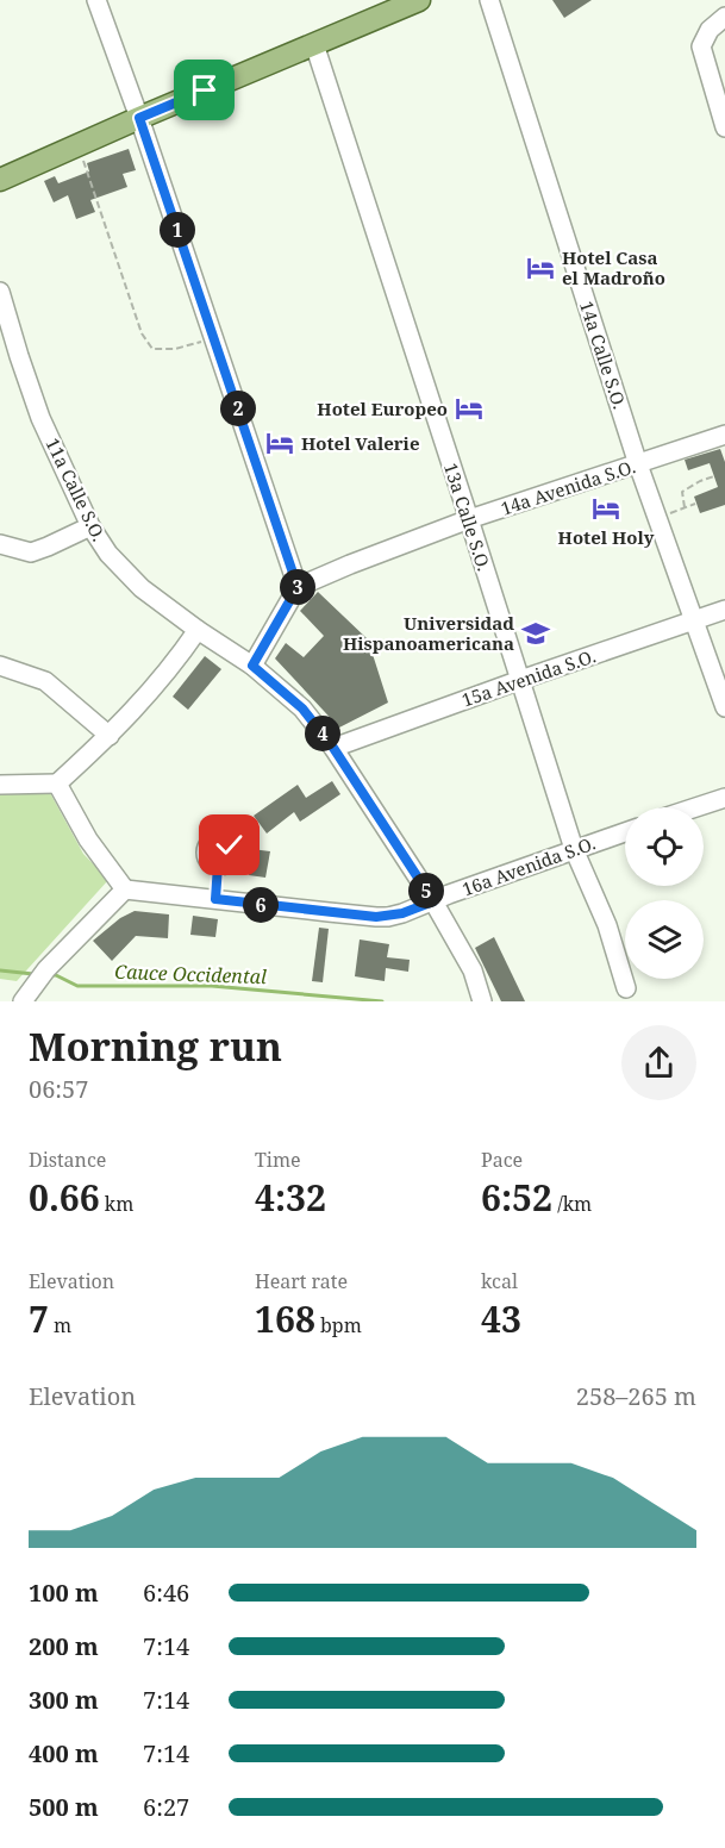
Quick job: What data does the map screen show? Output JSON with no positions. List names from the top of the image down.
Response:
{
  "streets": {
    "street": [
      "14a Calle S.O.",
      "14a Avenida S.O.",
      "11a Calle S.O.",
      "13a Calle S.O.",
      "15a Avenida S.O.",
      "16a Avenida S.O."
    ]
  },
  "crossings": [
    ["14a Calle S.O.", "14a Avenida S.O."],
    ["14a Calle S.O.", "15a Avenida S.O."],
    ["14a Avenida S.O.", "13a Calle S.O."],
    ["11a Calle S.O.", "15a Avenida S.O."],
    ["11a Calle S.O.", "16a Avenida S.O."],
    ["13a Calle S.O.", "15a Avenida S.O."],
    ["13a Calle S.O.", "16a Avenida S.O."]
  ],
  "water": ["Cauce Occidental"],
  "places": {
    "hotel": [
      "Hotel Casa el Madroño",
      "Hotel Europeo",
      "Hotel Valerie",
      "Hotel Holy"
    ],
    "school or university": ["Universidad Hispanoamericana"]
  },
  "page": {
    "pins": [
      "1",
      "2",
      "3",
      "4",
      "5",
      "6"
    ],
    "heading": ["Morning run", "06:57"],
    "stats": [
      ["Distance", "0.66 km"],
      ["Time", "4:32"],
      ["Pace", "6:52 /km"],
      ["Elevation", "7 m"],
      ["Heart rate", "168 bpm"],
      ["kcal", "43"]
    ],
    "chart": ["Elevation", "258–265 m"],
    "list": [
      {
        "name": "100 m",
        "note": "6:46"
      },
      {
        "name": "200 m",
        "note": "7:14"
      },
      {
        "name": "300 m",
        "note": "7:14"
      },
      {
        "name": "400 m",
        "note": "7:14"
      },
      {
        "name": "500 m",
        "note": "6:27"
      }
    ]
  }
}
